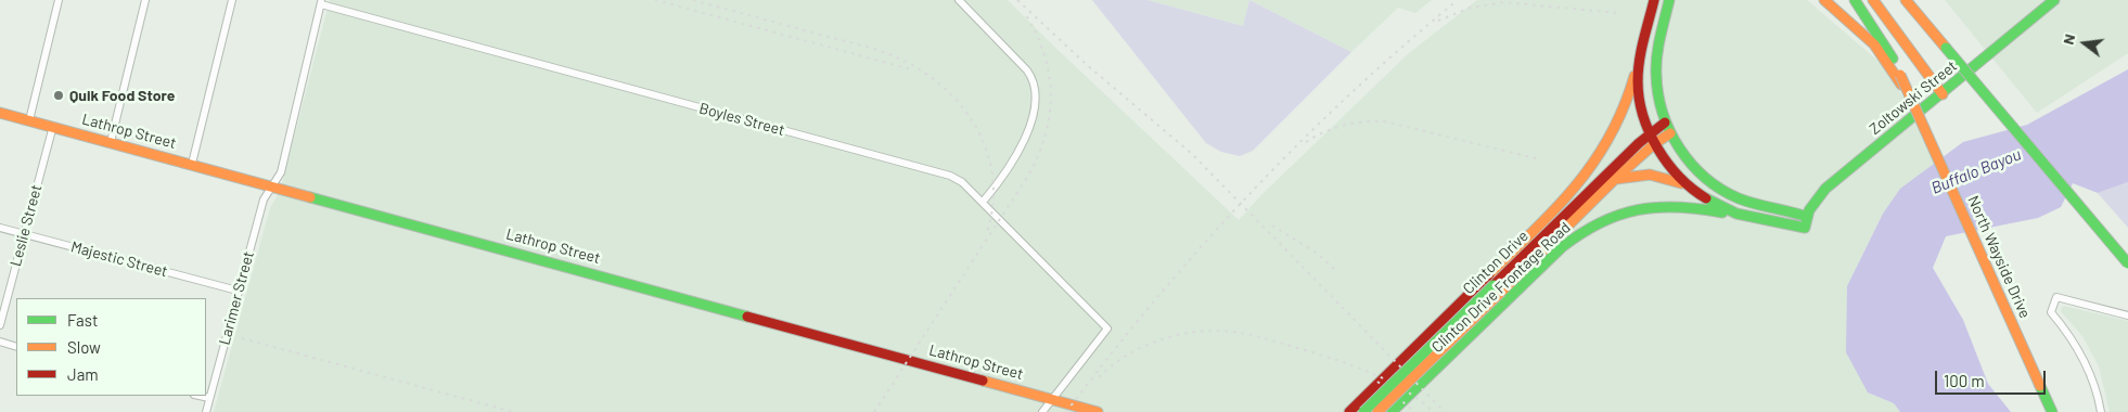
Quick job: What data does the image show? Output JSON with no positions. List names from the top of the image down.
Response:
{
  "streets": {
    "street": [
      "Zoltowski Street",
      "Boyles Street",
      "Lathrop Street",
      "Leslie Street",
      "North Wayside Drive",
      "Majestic Street",
      "Clinton Drive",
      "Clinton Drive Frontage Road",
      "Larimer Street"
    ]
  },
  "crossings": [
    ["Zoltowski Street", "Clinton Drive Frontage Road"],
    ["Boyles Street", "Lathrop Street"],
    ["Boyles Street", "Larimer Street"],
    ["Lathrop Street", "Leslie Street"],
    ["Lathrop Street", "Larimer Street"],
    ["Leslie Street", "Majestic Street"],
    ["Majestic Street", "Larimer Street"]
  ],
  "water": ["Buffalo Bayou"],
  "places": ["Quik Food Store"],
  "legend": ["Fast", "Slow", "Jam"],
  "scale_bar": "100 m",
  "north": "left"
}
